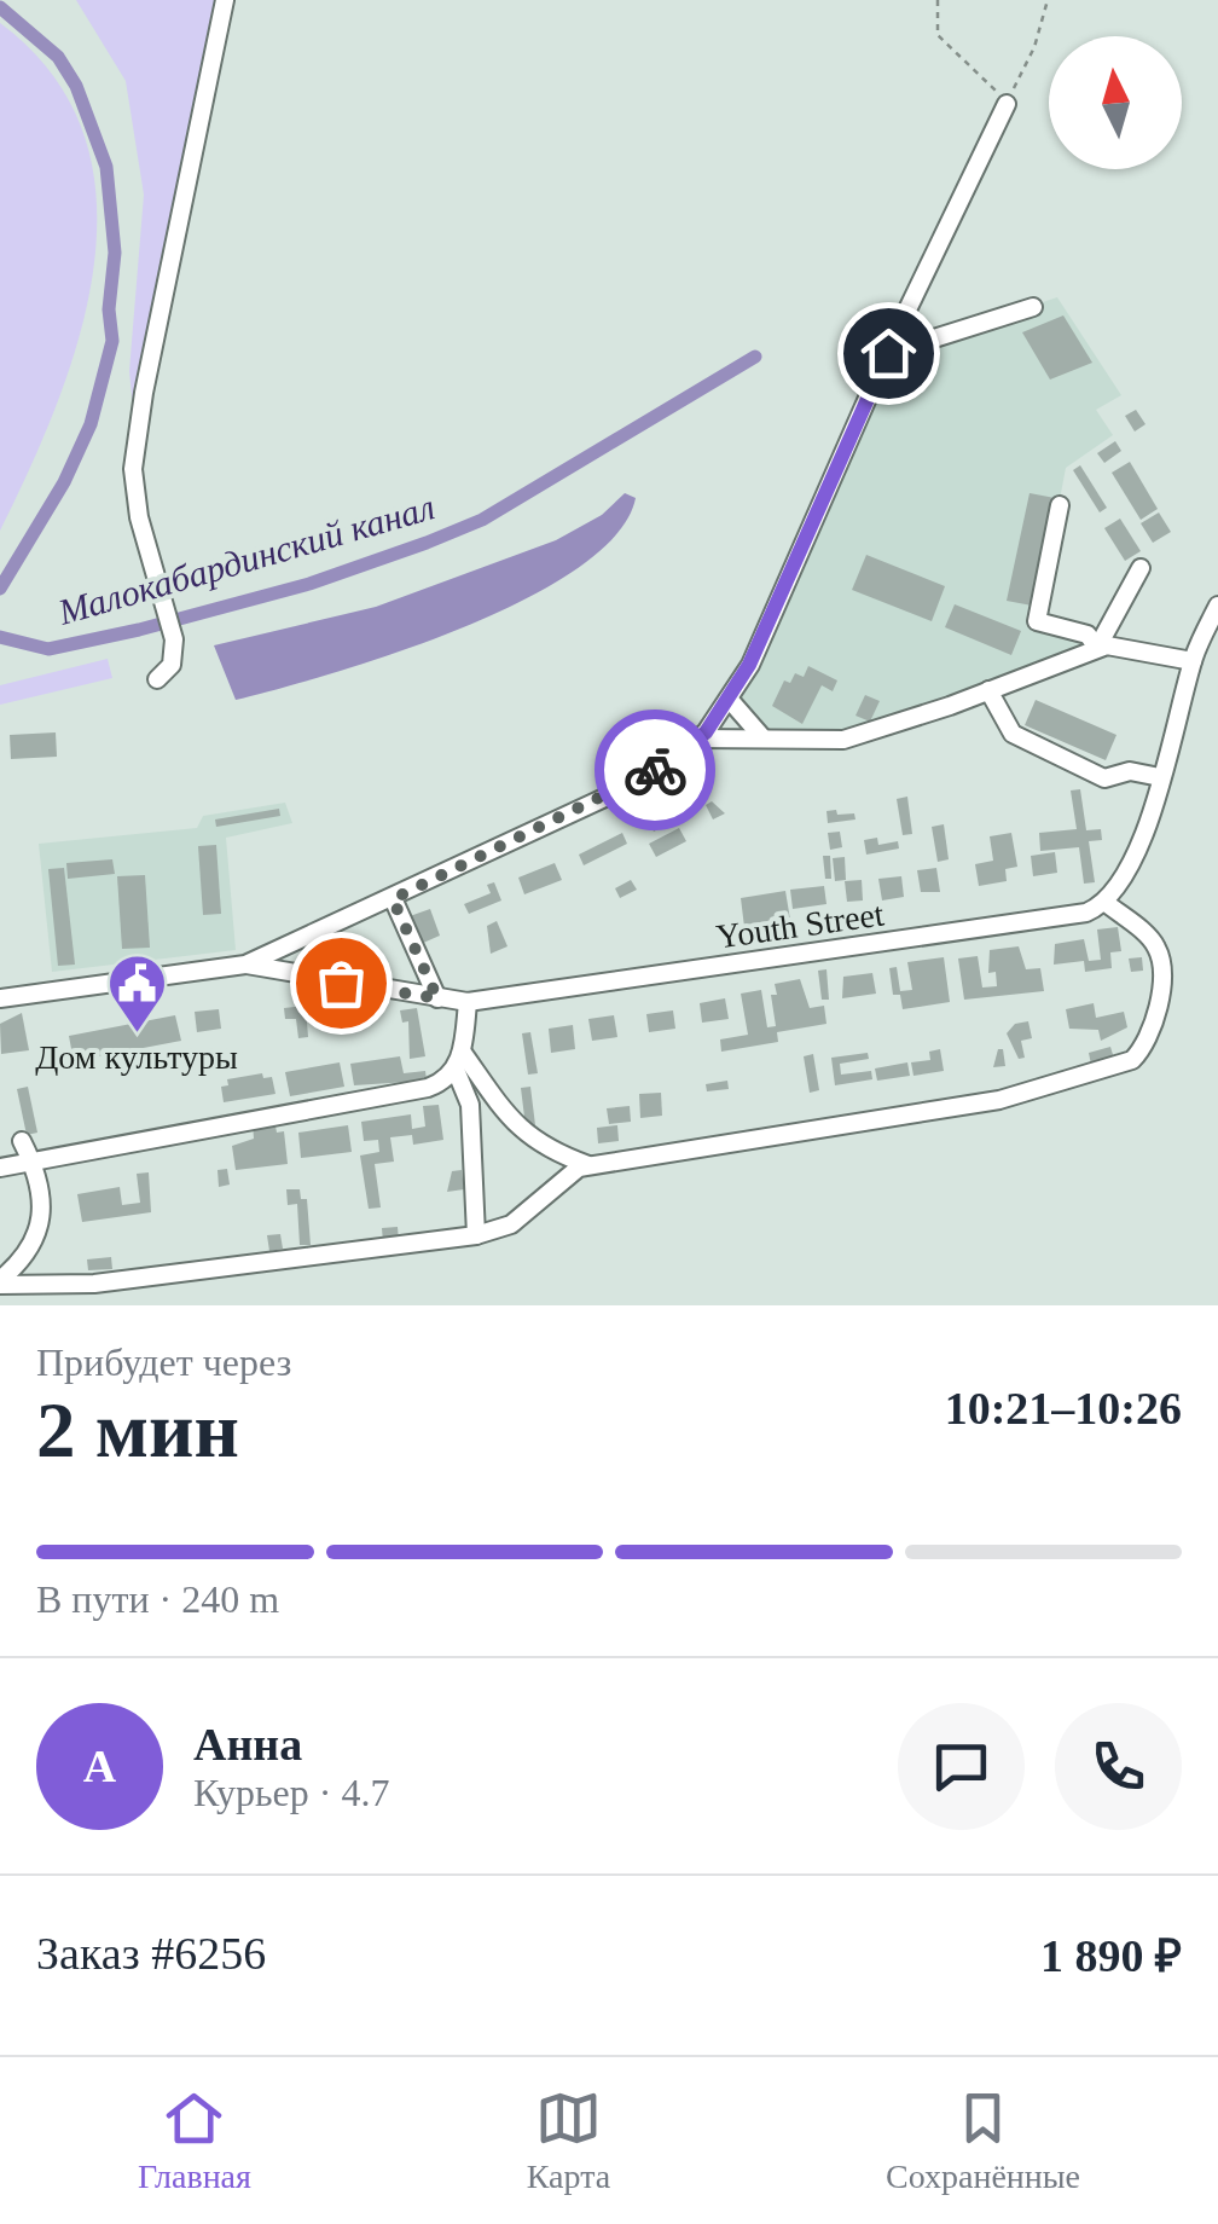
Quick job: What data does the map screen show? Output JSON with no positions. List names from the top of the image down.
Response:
{
  "streets": {
    "street": ["Youth Street"]
  },
  "water": ["Малокабардинский канал"],
  "places": {
    "public building": ["Дом культуры"]
  },
  "north": "top",
  "page": {
    "heading": ["2 мин", "Прибудет через", "10:21–10:26"],
    "panel": [
      "Анна",
      "Курьер · 4.7",
      "Заказ #6256",
      "1 890 ₽"
    ],
    "bar": "В пути · 240 m",
    "round": "А",
    "tabs": ["Главная", "Карта", "Сохранённые"]
  }
}
